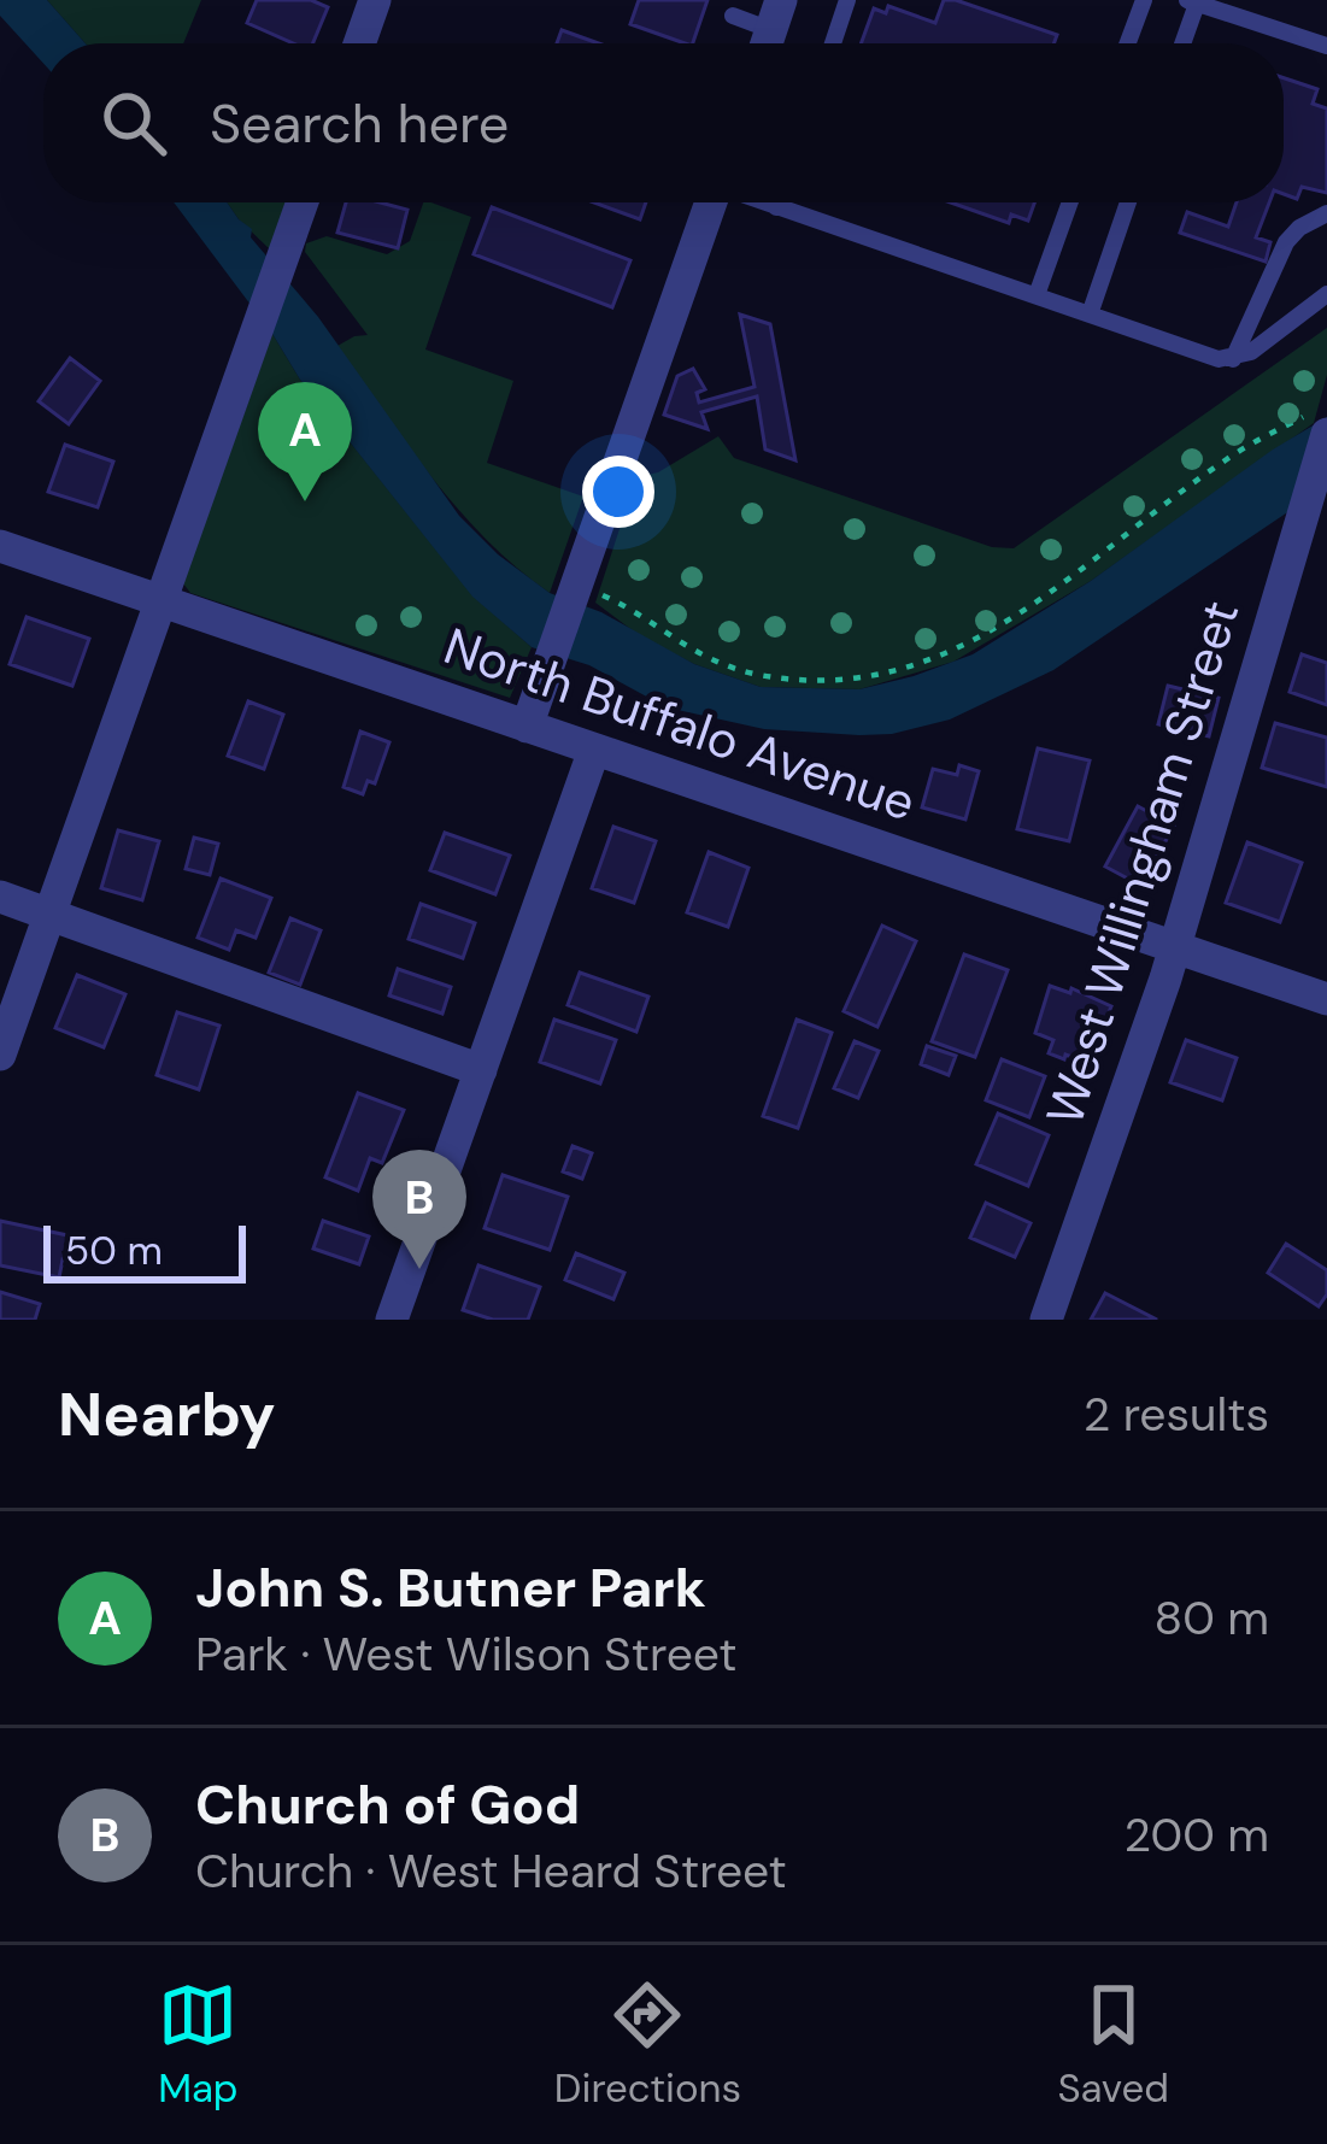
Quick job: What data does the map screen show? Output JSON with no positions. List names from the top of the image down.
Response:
{
  "streets": {
    "street": ["North Buffalo Avenue", "West Willingham Street"]
  },
  "crossings": [
    ["North Buffalo Avenue", "West Willingham Street"]
  ],
  "scale_bar": "50 m",
  "page": {
    "search": "Search here",
    "pins": ["A", "B"],
    "scale": "50 m",
    "heading": ["Nearby", "2 results"],
    "list": [
      {
        "mark": "A",
        "name": "John S. Butner Park",
        "note": "Park · West Wilson Street",
        "value": "80 m"
      },
      {
        "mark": "B",
        "name": "Church of God",
        "note": "Church · West Heard Street",
        "value": "200 m"
      }
    ],
    "nav": ["Map", "Directions", "Saved"]
  }
}
